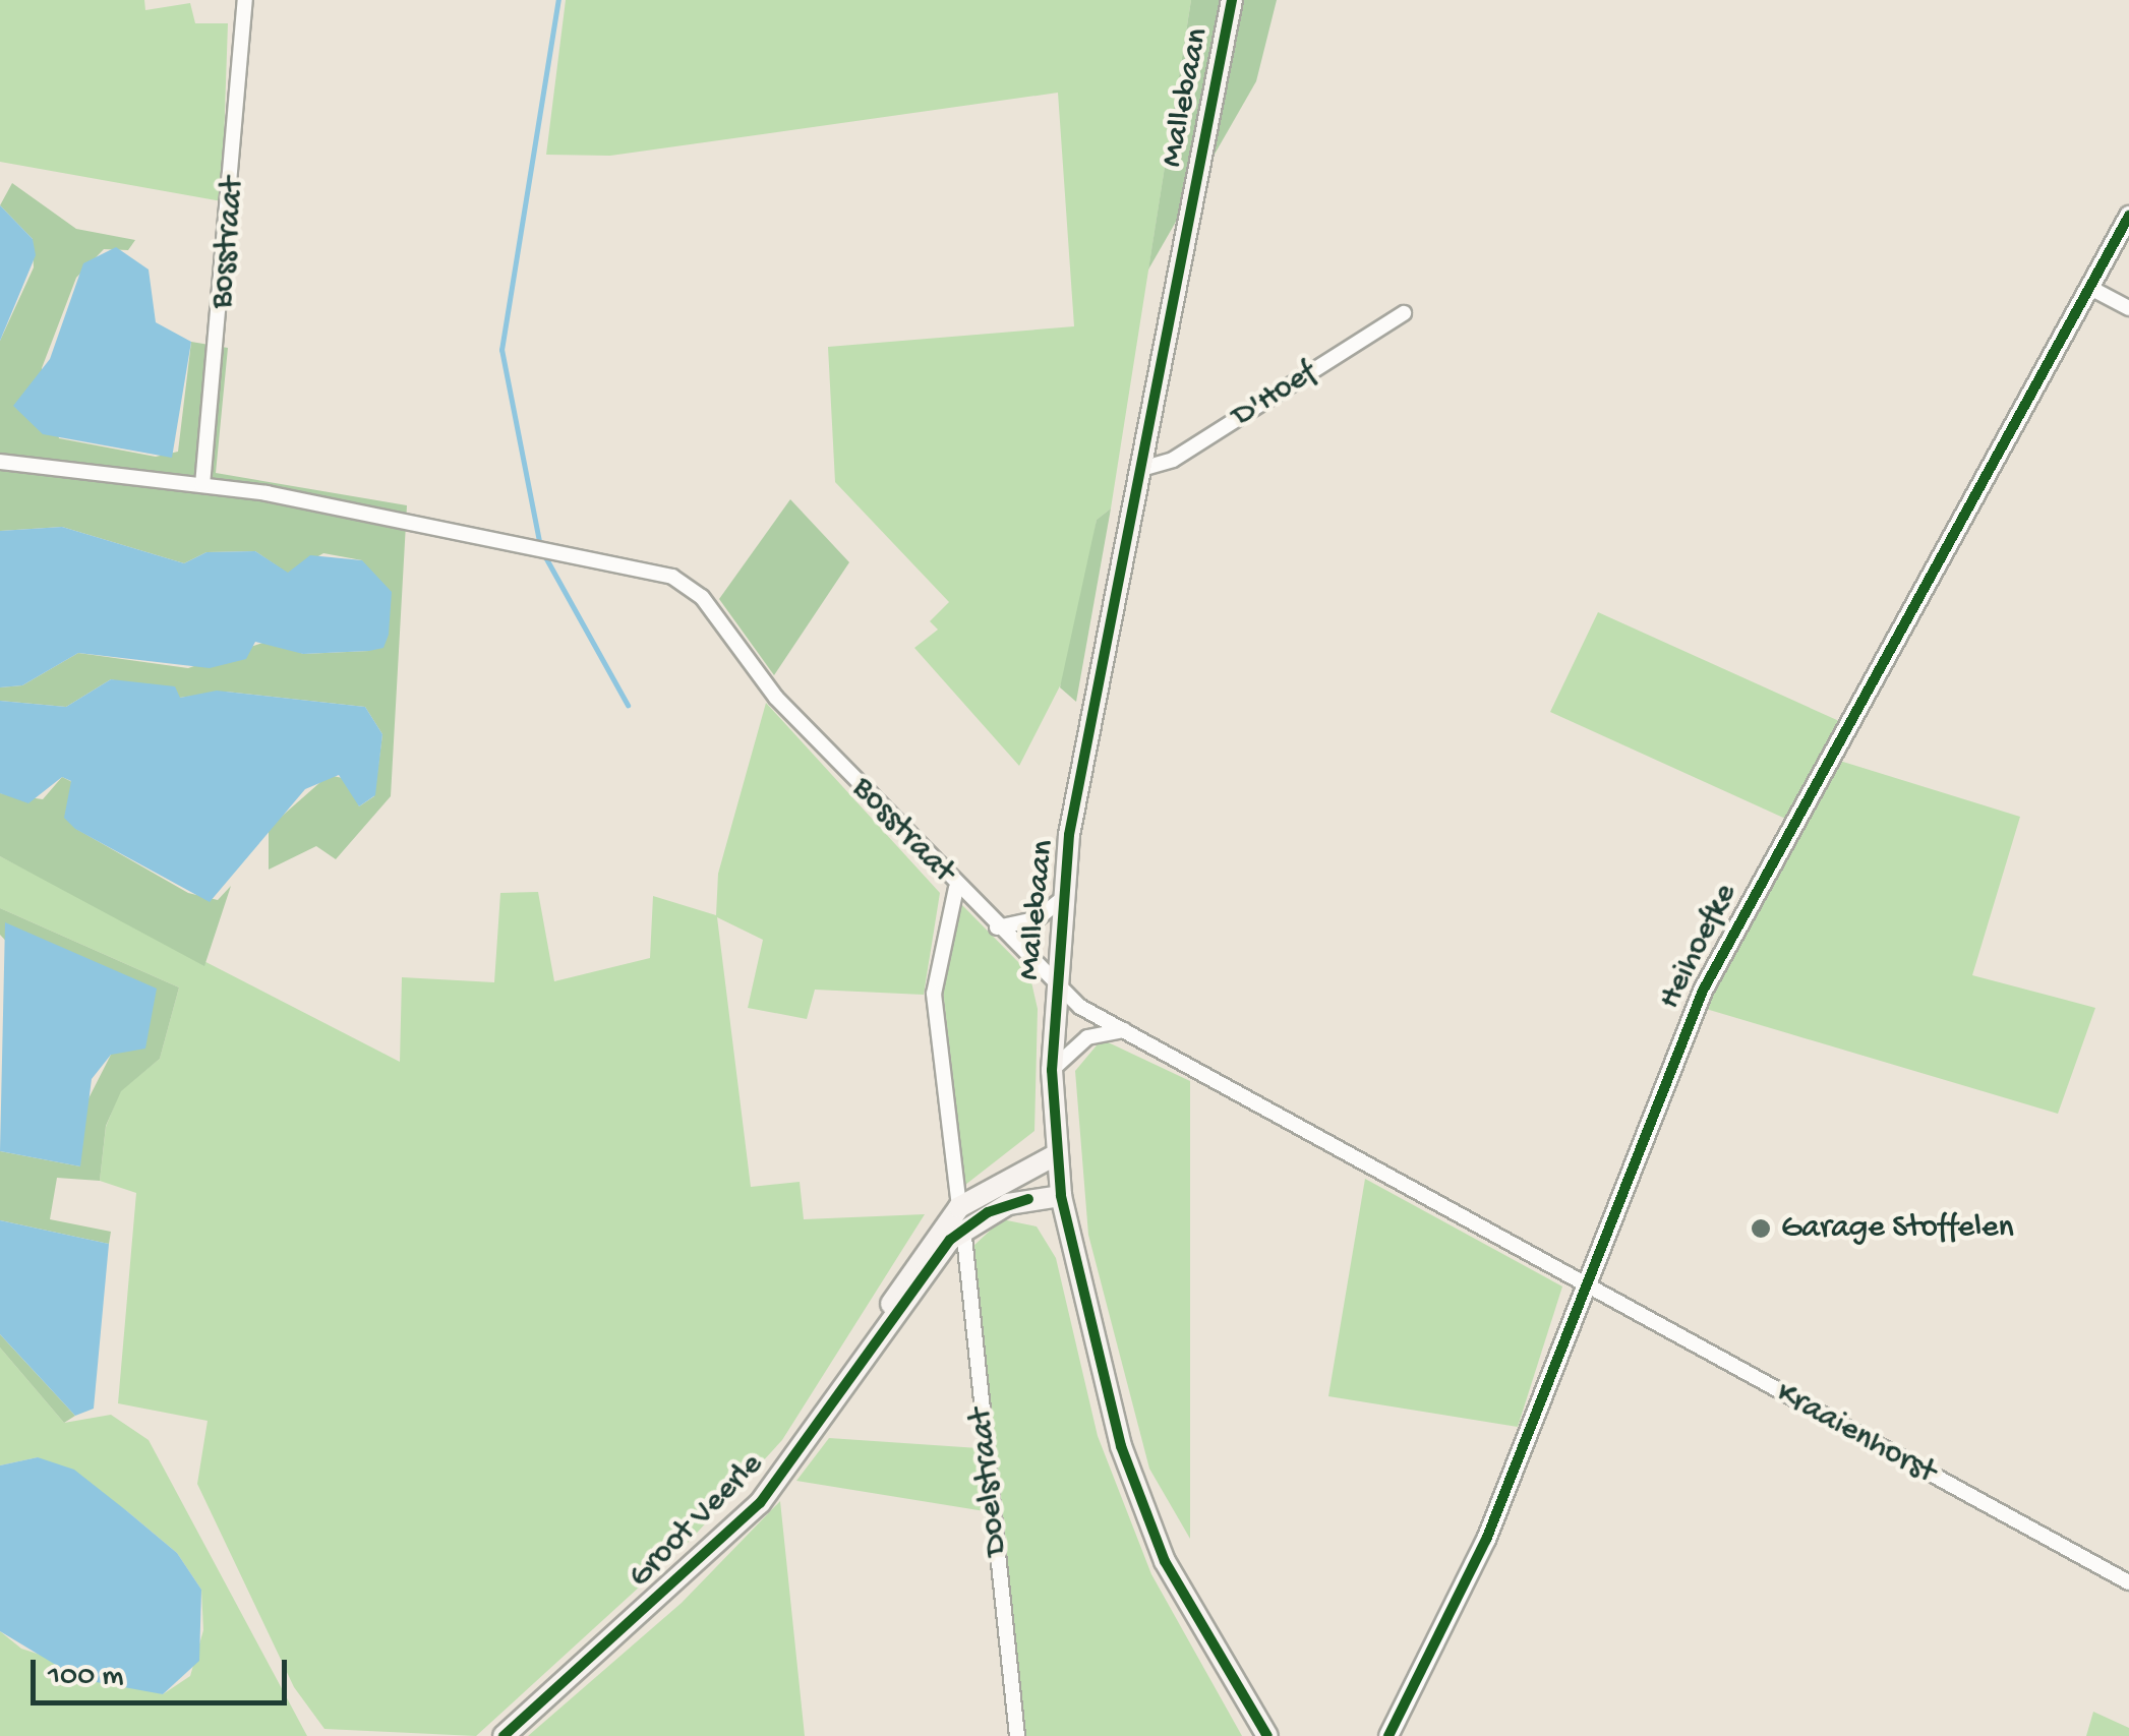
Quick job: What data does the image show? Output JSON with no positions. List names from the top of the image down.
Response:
{
  "streets": {
    "main road": ["Mallebaan", "Groot Veerle"],
    "street": [
      "Bosstraat",
      "D'Hoef",
      "Heihoefke",
      "Kraaienhorst",
      "Doelstraat"
    ]
  },
  "crossings": [
    ["Mallebaan", "Bosstraat"],
    ["Mallebaan", "D'Hoef"],
    ["Mallebaan", "Groot Veerle"],
    ["Bosstraat", "Heihoefke"],
    ["Bosstraat", "Kraaienhorst"],
    ["Bosstraat", "Doelstraat"],
    ["Heihoefke", "Kraaienhorst"],
    ["Doelstraat", "Groot Veerle"]
  ],
  "places": ["Garage Stoffelen"],
  "scale_bar": "100 m"
}
